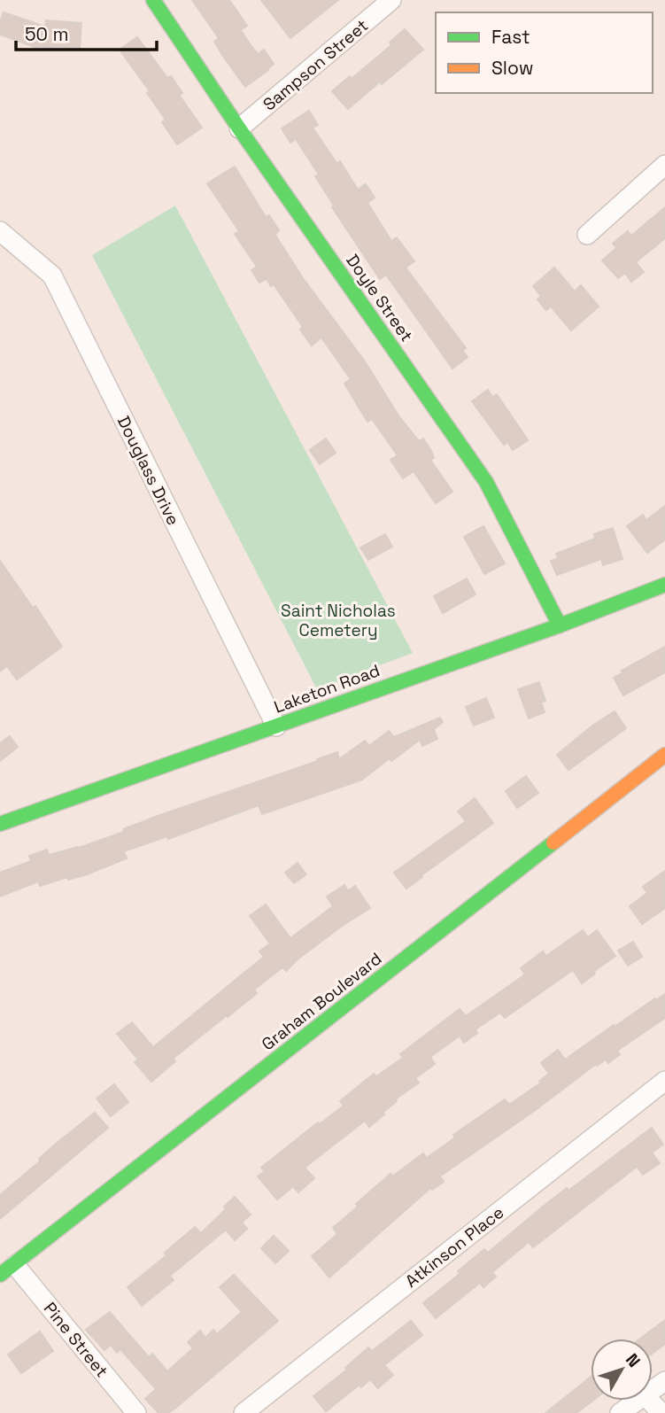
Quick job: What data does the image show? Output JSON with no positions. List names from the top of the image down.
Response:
{
  "streets": {
    "street": [
      "Sampson Street",
      "Doyle Street",
      "Douglass Drive",
      "Laketon Road",
      "Graham Boulevard",
      "Atkinson Place",
      "Pine Street"
    ]
  },
  "crossings": [
    ["Sampson Street", "Doyle Street"],
    ["Doyle Street", "Laketon Road"],
    ["Douglass Drive", "Laketon Road"],
    ["Graham Boulevard", "Pine Street"]
  ],
  "parks": ["Saint Nicholas Cemetery"],
  "legend": ["Fast", "Slow"],
  "scale_bar": "50 m",
  "north": "top right"
}
